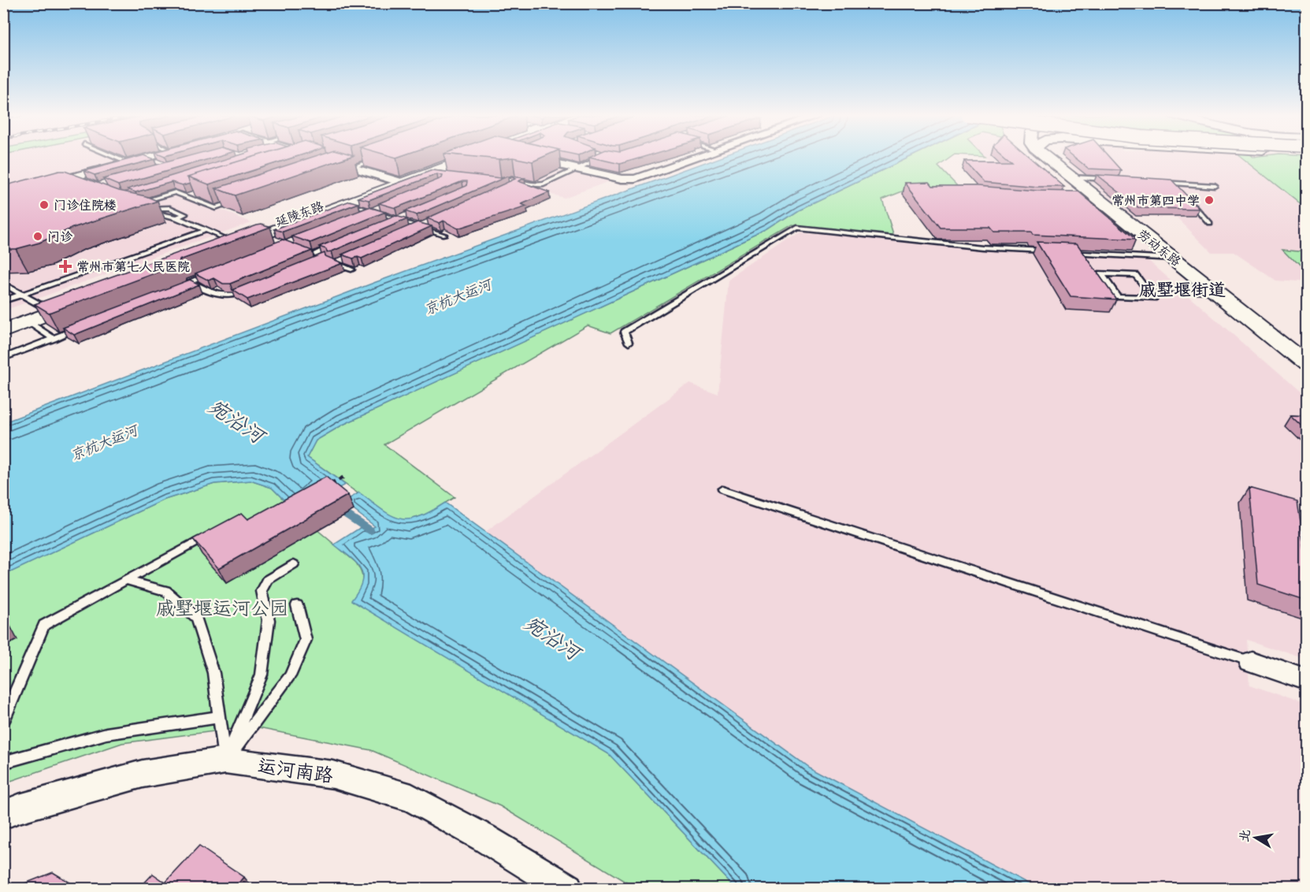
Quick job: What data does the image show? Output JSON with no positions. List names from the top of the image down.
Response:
{
  "streets": {
    "main road": ["延陵东路", "劳动东路"],
    "street": ["运河南路"]
  },
  "districts": ["戚墅堰街道"],
  "water": ["京杭大运河", "宛沿河"],
  "parks": ["戚墅堰运河公园"],
  "places": {
    "other": ["常州市第四中学", "门诊住院楼", "门诊"],
    "health": ["常州市第七人民医院"]
  },
  "north": "left"
}
